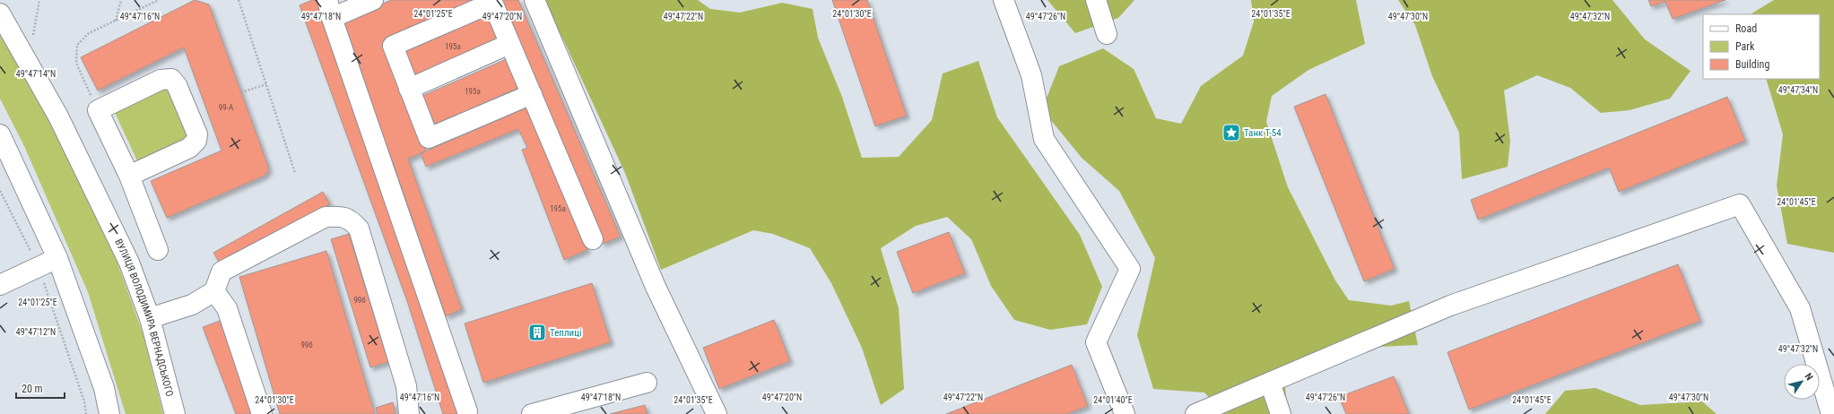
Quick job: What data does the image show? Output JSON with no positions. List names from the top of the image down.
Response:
{
  "streets": {
    "street": ["ВУЛИЦЯ ВОЛОДИМИРА ВЕРНАДСЬКОГО"]
  },
  "places": {
    "place": ["Танк Т-54"],
    "building": ["Теплиці"]
  },
  "house_numbers": [
    "195а",
    "195а",
    "99-А",
    "195а",
    "99б",
    "99б"
  ],
  "legend": ["Road", "Park", "Building"],
  "scale_bar": "20 m",
  "north": "top right",
  "coordinates": [
    "24°01'25\"E",
    "24°01'30\"E",
    "24°01'35\"E",
    "49°47'16\"N",
    "49°47'18\"N",
    "49°47'20\"N",
    "49°47'22\"N",
    "49°47'26\"N",
    "49°47'30\"N",
    "49°47'32\"N",
    "49°47'14\"N",
    "49°47'34\"N",
    "24°01'45\"E",
    "49°47'12\"N",
    "24°01'40\"E"
  ]
}
